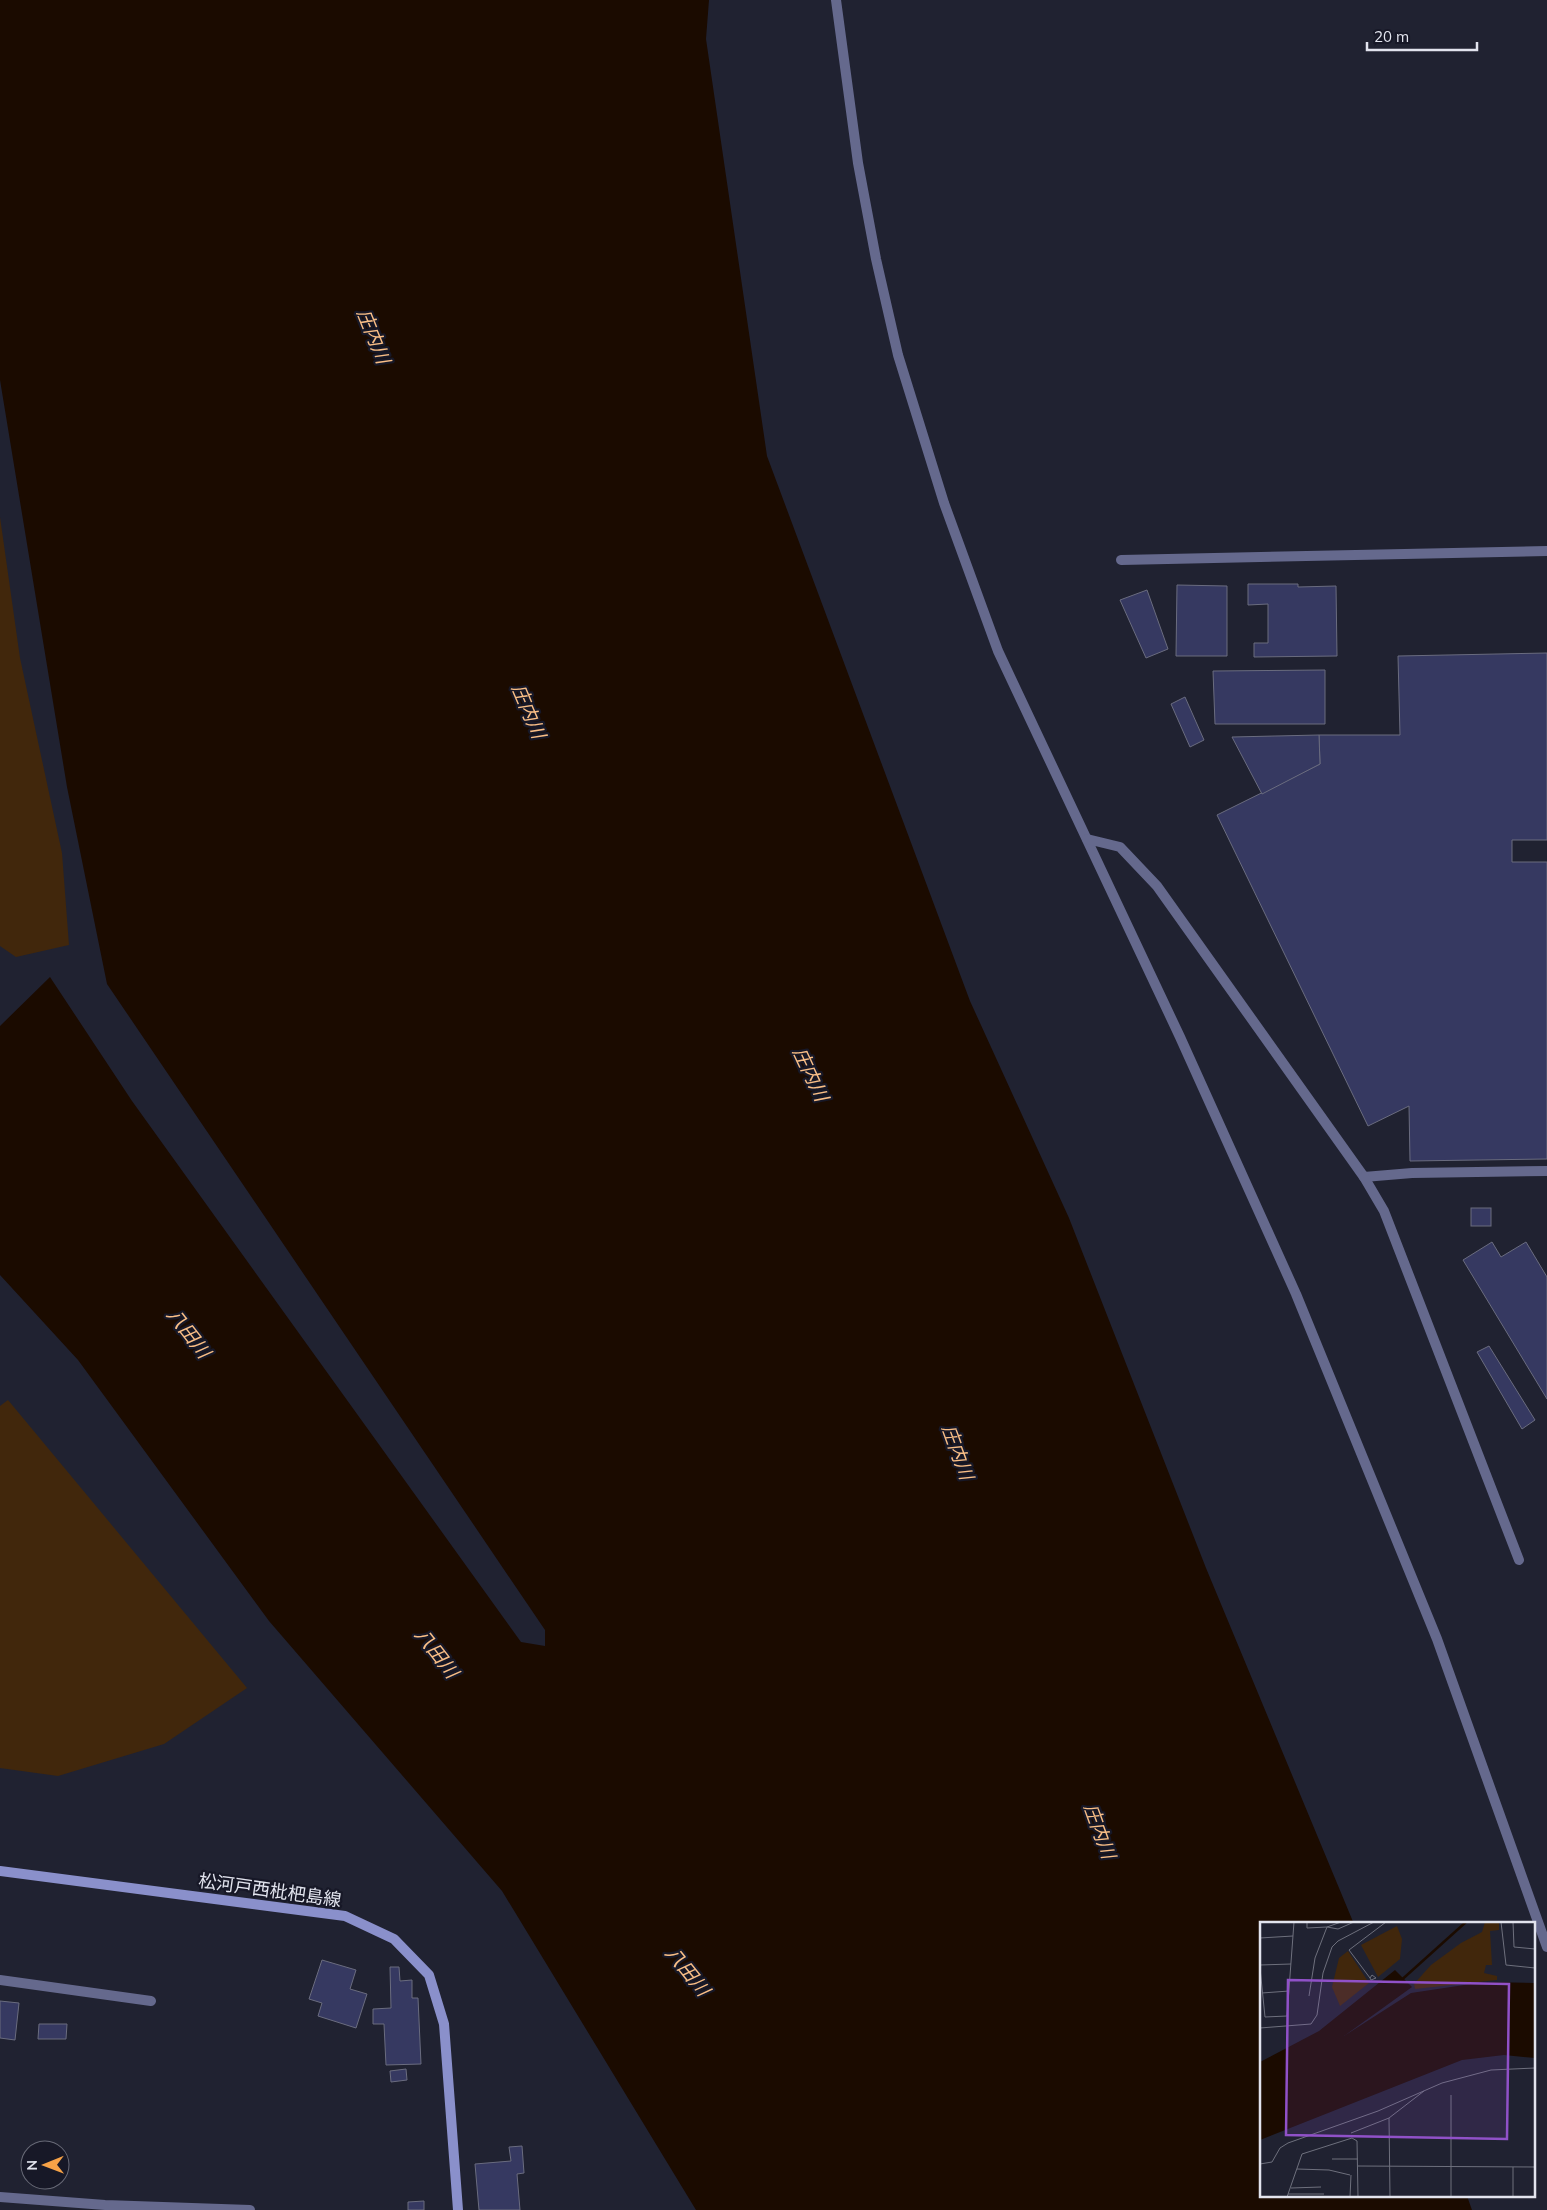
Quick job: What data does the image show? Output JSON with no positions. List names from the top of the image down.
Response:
{
  "streets": {
    "main road": ["松河戸西枇杷島線"]
  },
  "water": ["庄内川", "八田川"],
  "scale_bar": "20 m",
  "north": "left"
}
